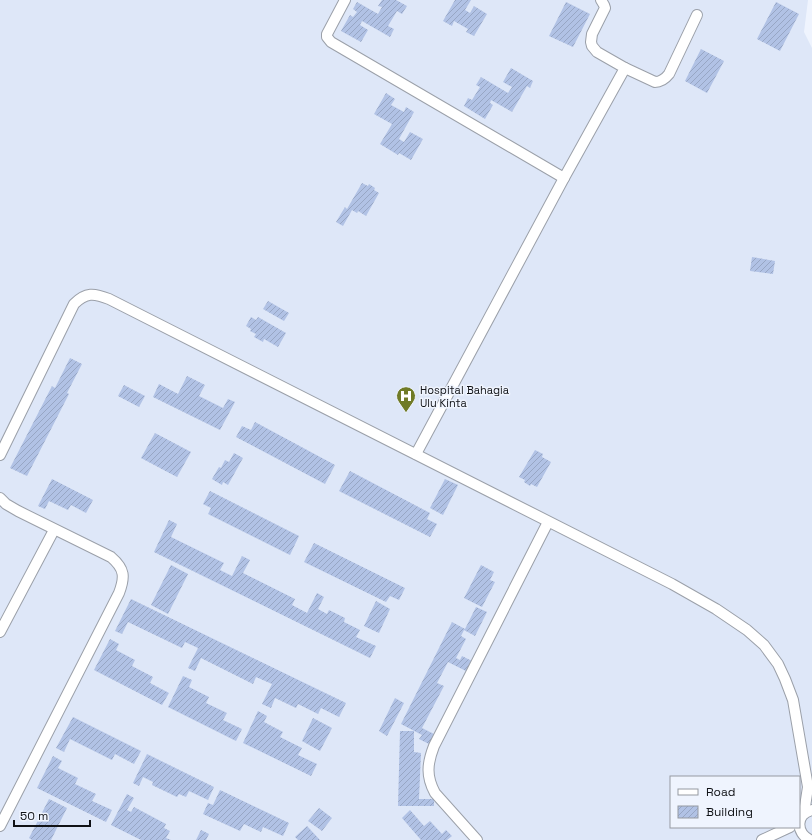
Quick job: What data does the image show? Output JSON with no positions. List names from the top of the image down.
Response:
{
  "places": {
    "hospital": ["Hospital Bahagia Ulu Kinta"]
  },
  "legend": ["Road", "Building"],
  "scale_bar": "50 m"
}
